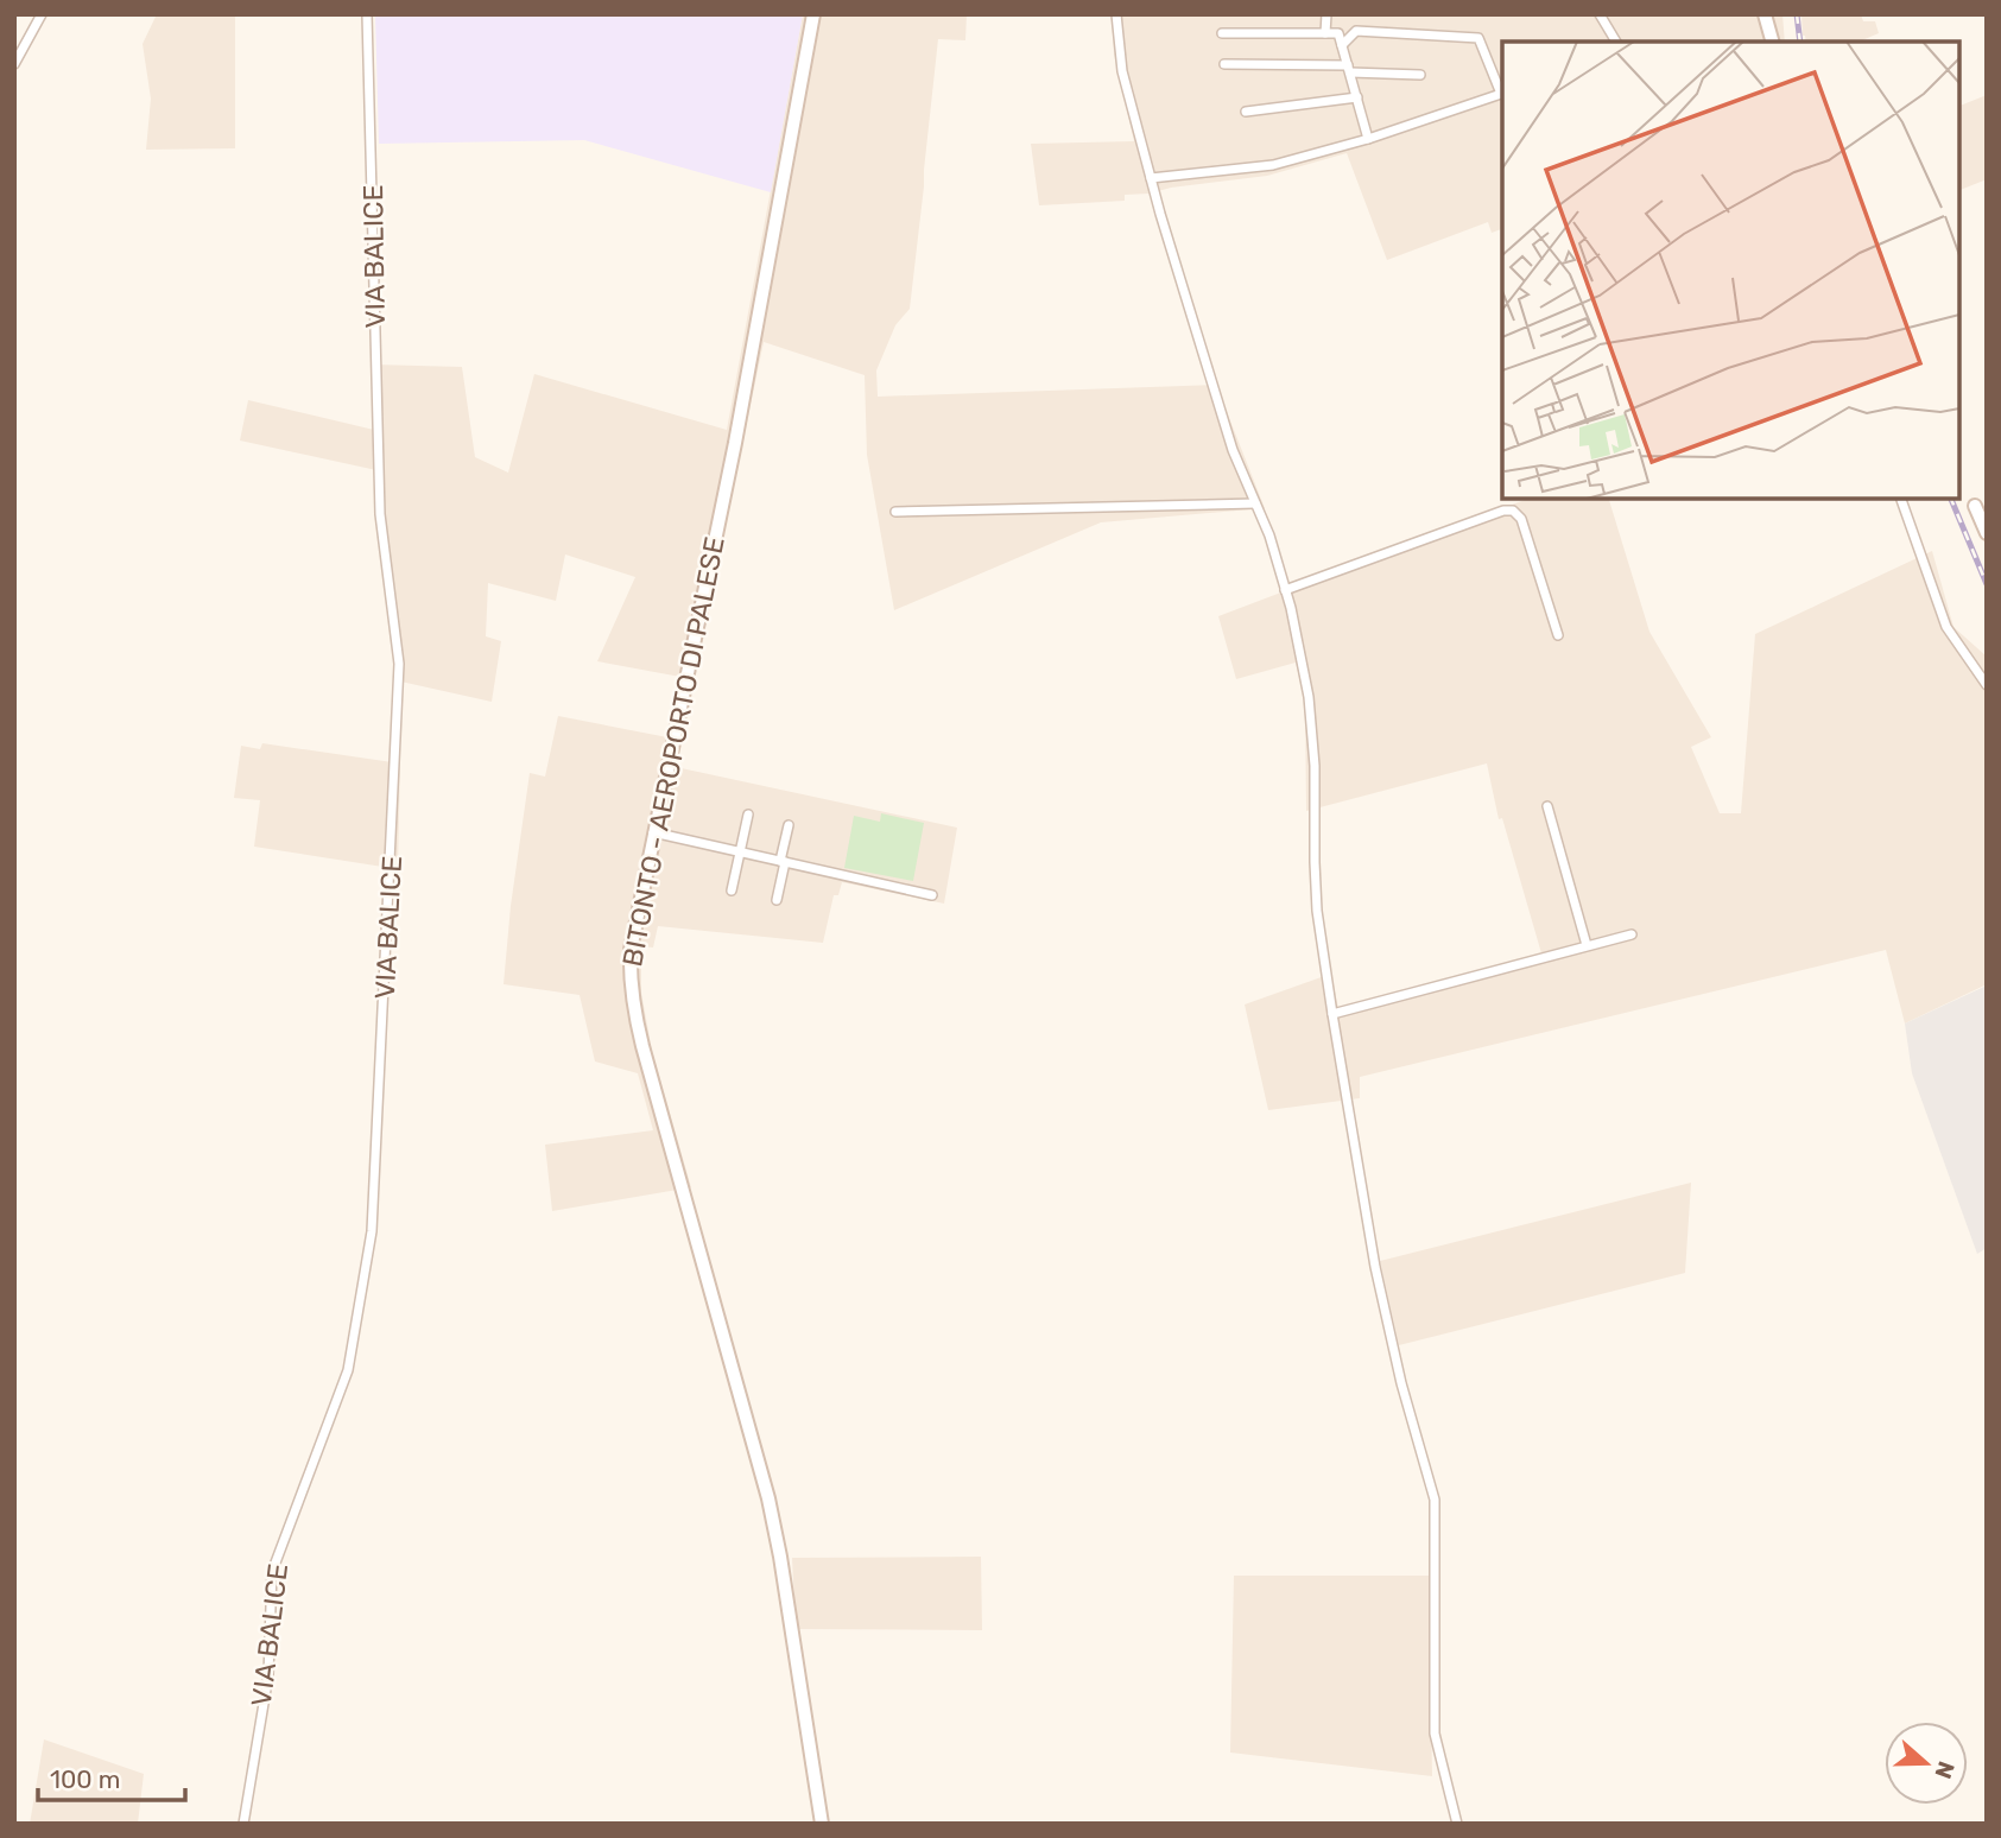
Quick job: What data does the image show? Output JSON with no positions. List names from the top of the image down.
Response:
{
  "streets": {
    "main road": ["BITONTO - AEROPORTO DI PALESE"],
    "street": ["VIA BALICE"]
  },
  "scale_bar": "100 m",
  "north": "right"
}
